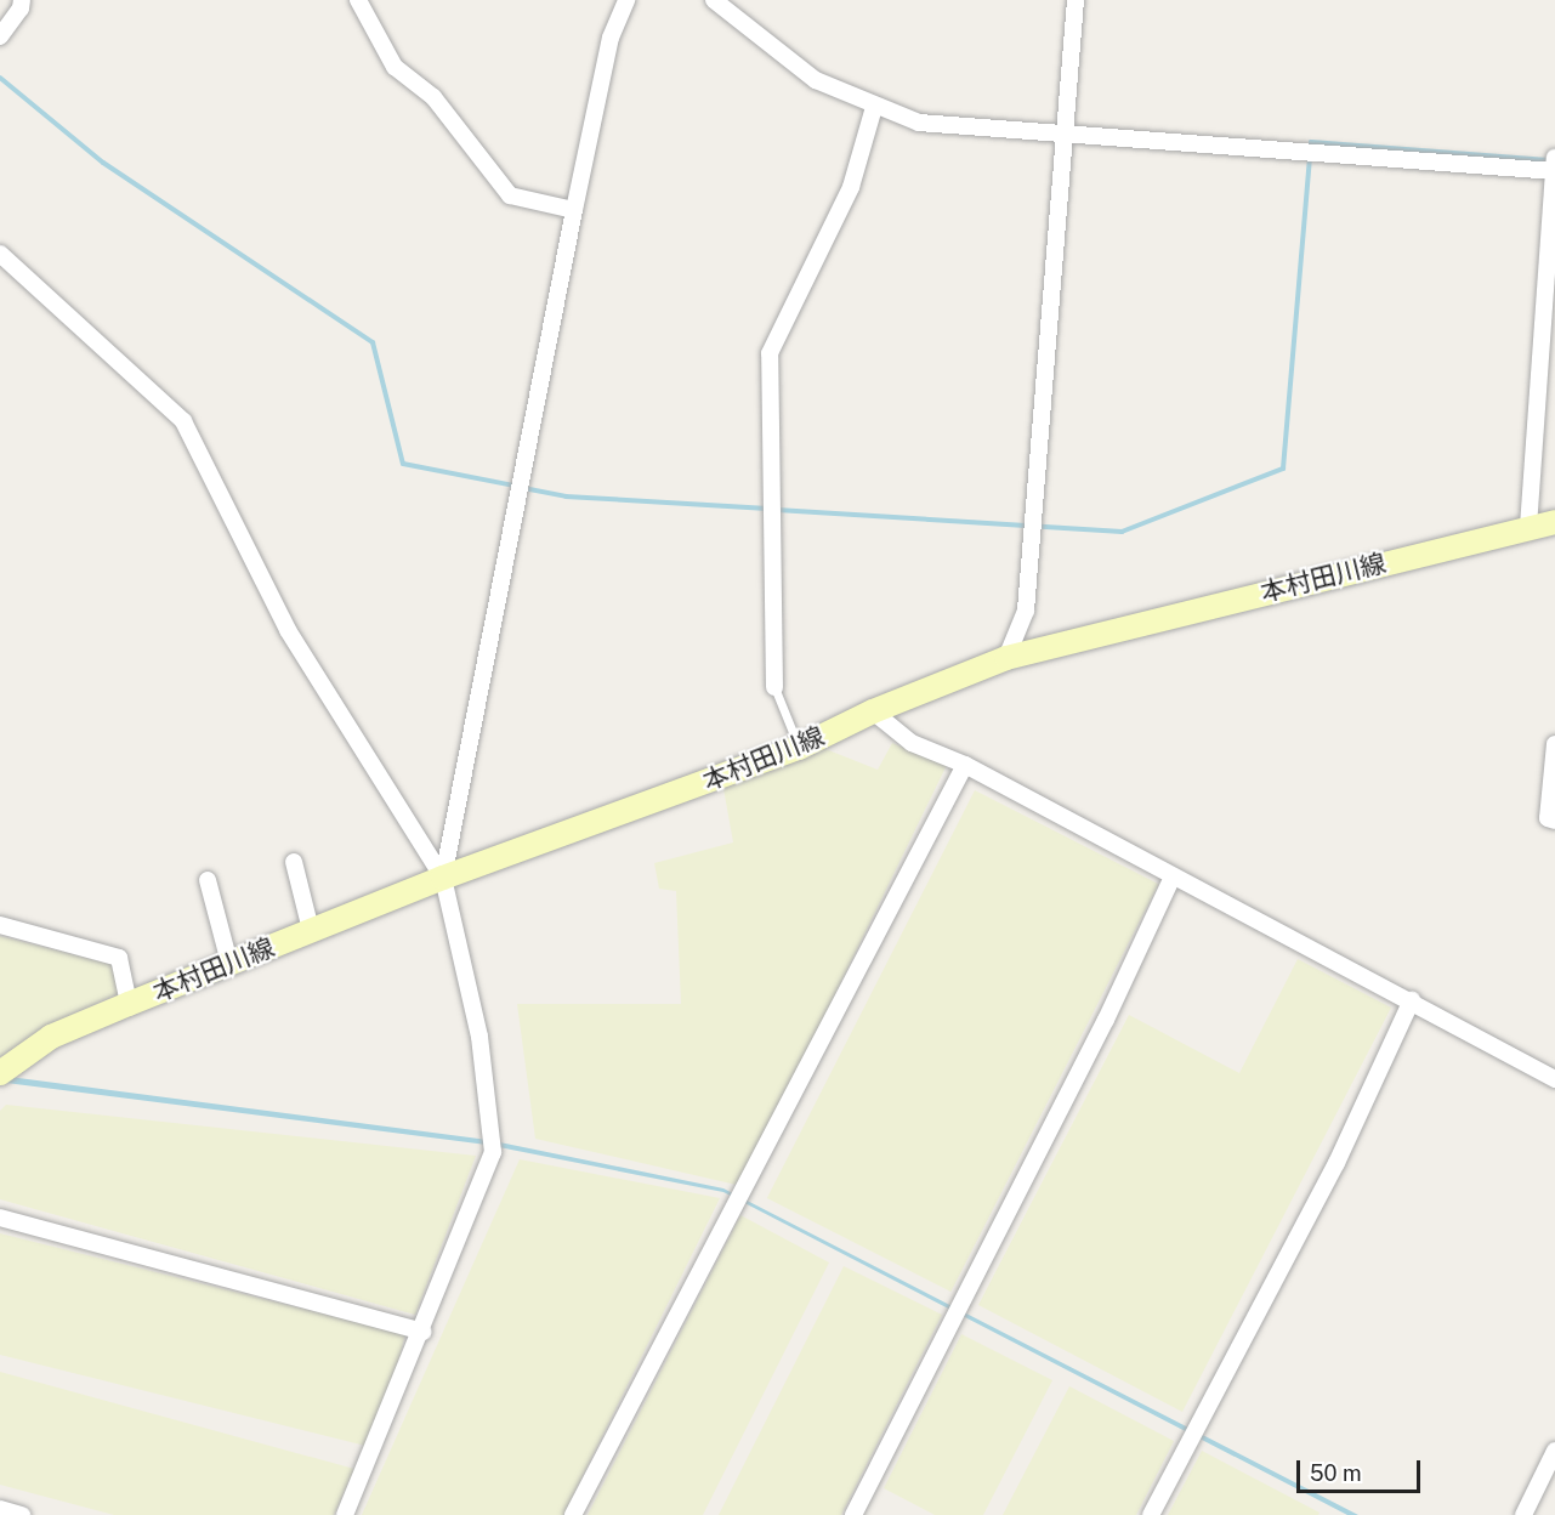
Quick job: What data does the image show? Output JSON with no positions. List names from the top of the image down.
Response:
{
  "streets": {
    "main road": ["本村田川線"]
  },
  "scale_bar": "50 m"
}
